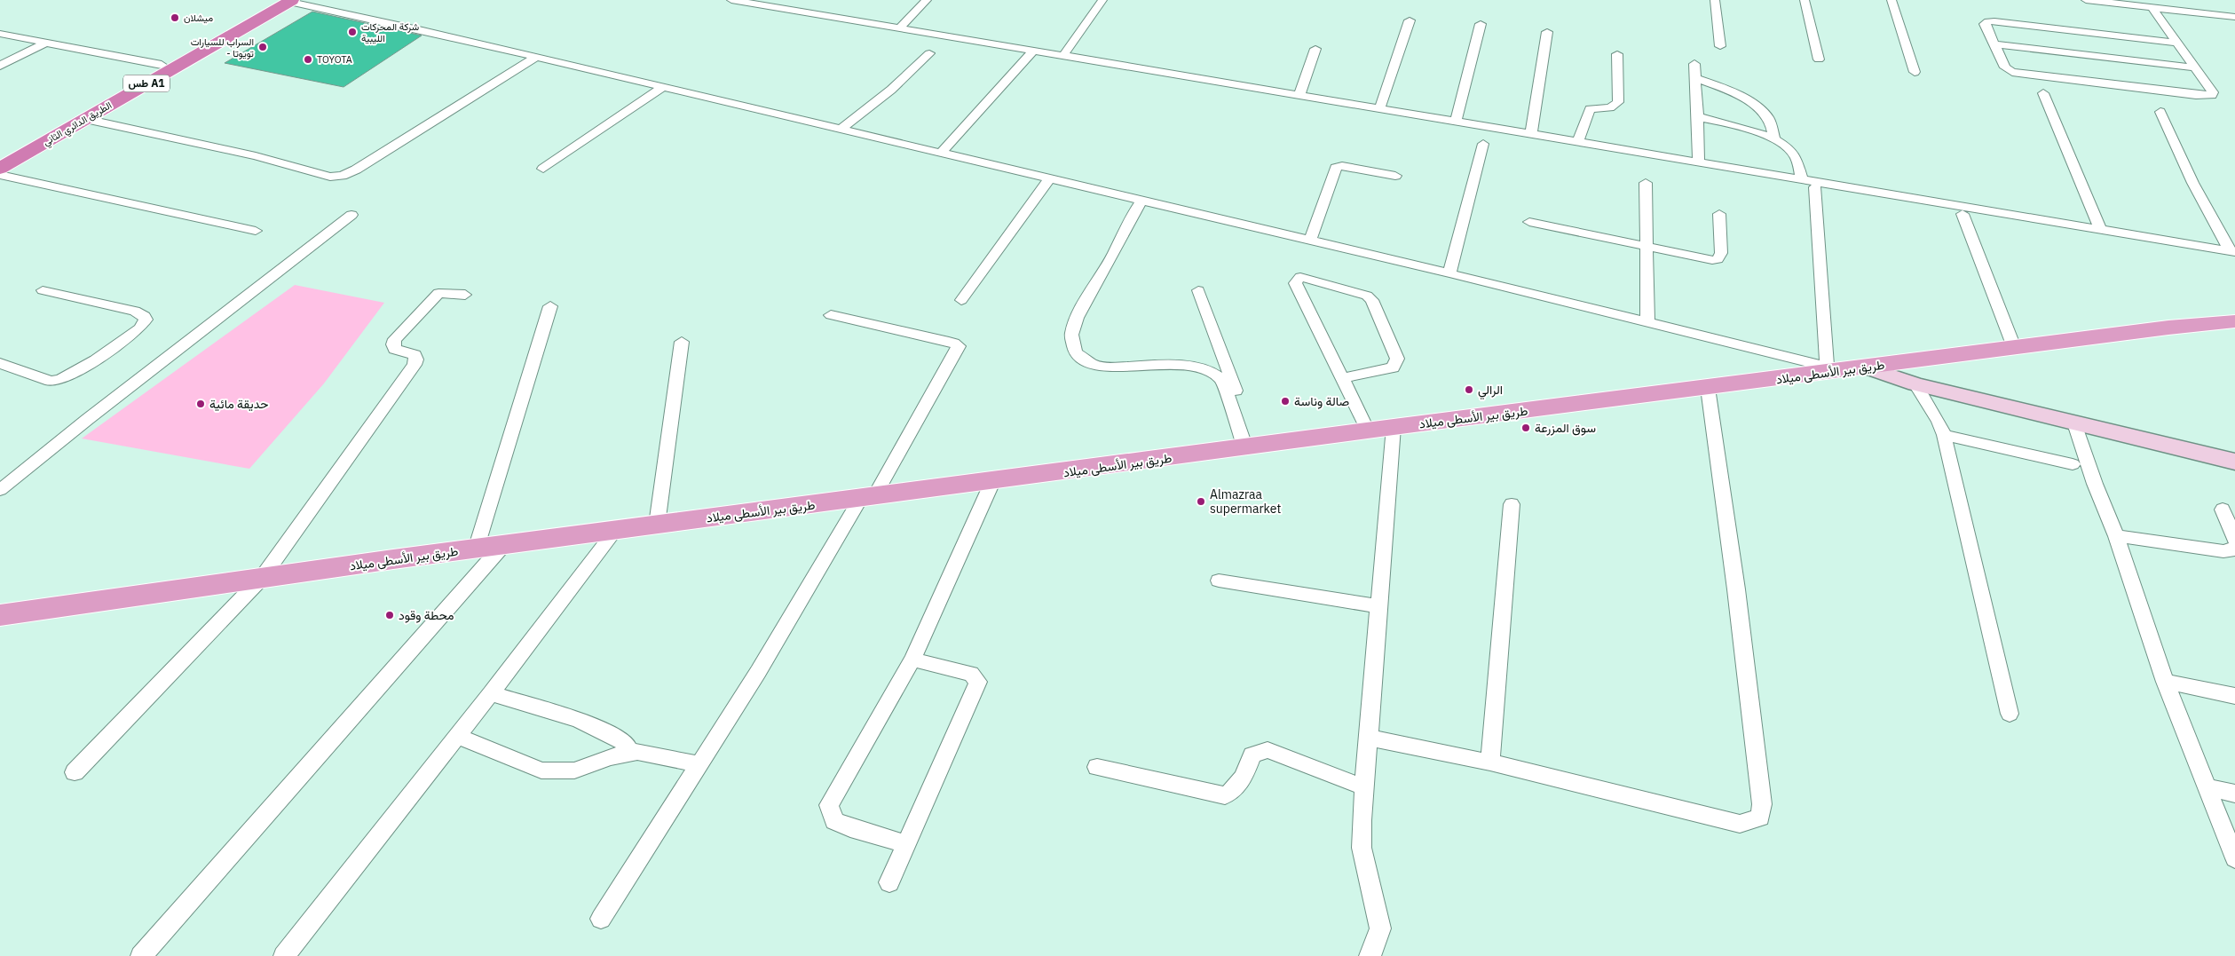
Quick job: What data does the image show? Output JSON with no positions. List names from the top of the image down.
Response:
{
  "streets": {
    "highway": ["طس A1", "الطريق الدائري الثاني"],
    "main road": ["طريق بير الأسطى ميلاد"]
  },
  "places": [
    "ميشلان",
    "شركة المحركات الليبية",
    "السراب للسيارات - تويوتا",
    "TOYOTA",
    "الرالي",
    "صالة وناسة",
    "حديقة مائية",
    "سوق المزرعة",
    "Almazraa supermarket",
    "محطة وقود"
  ]
}
